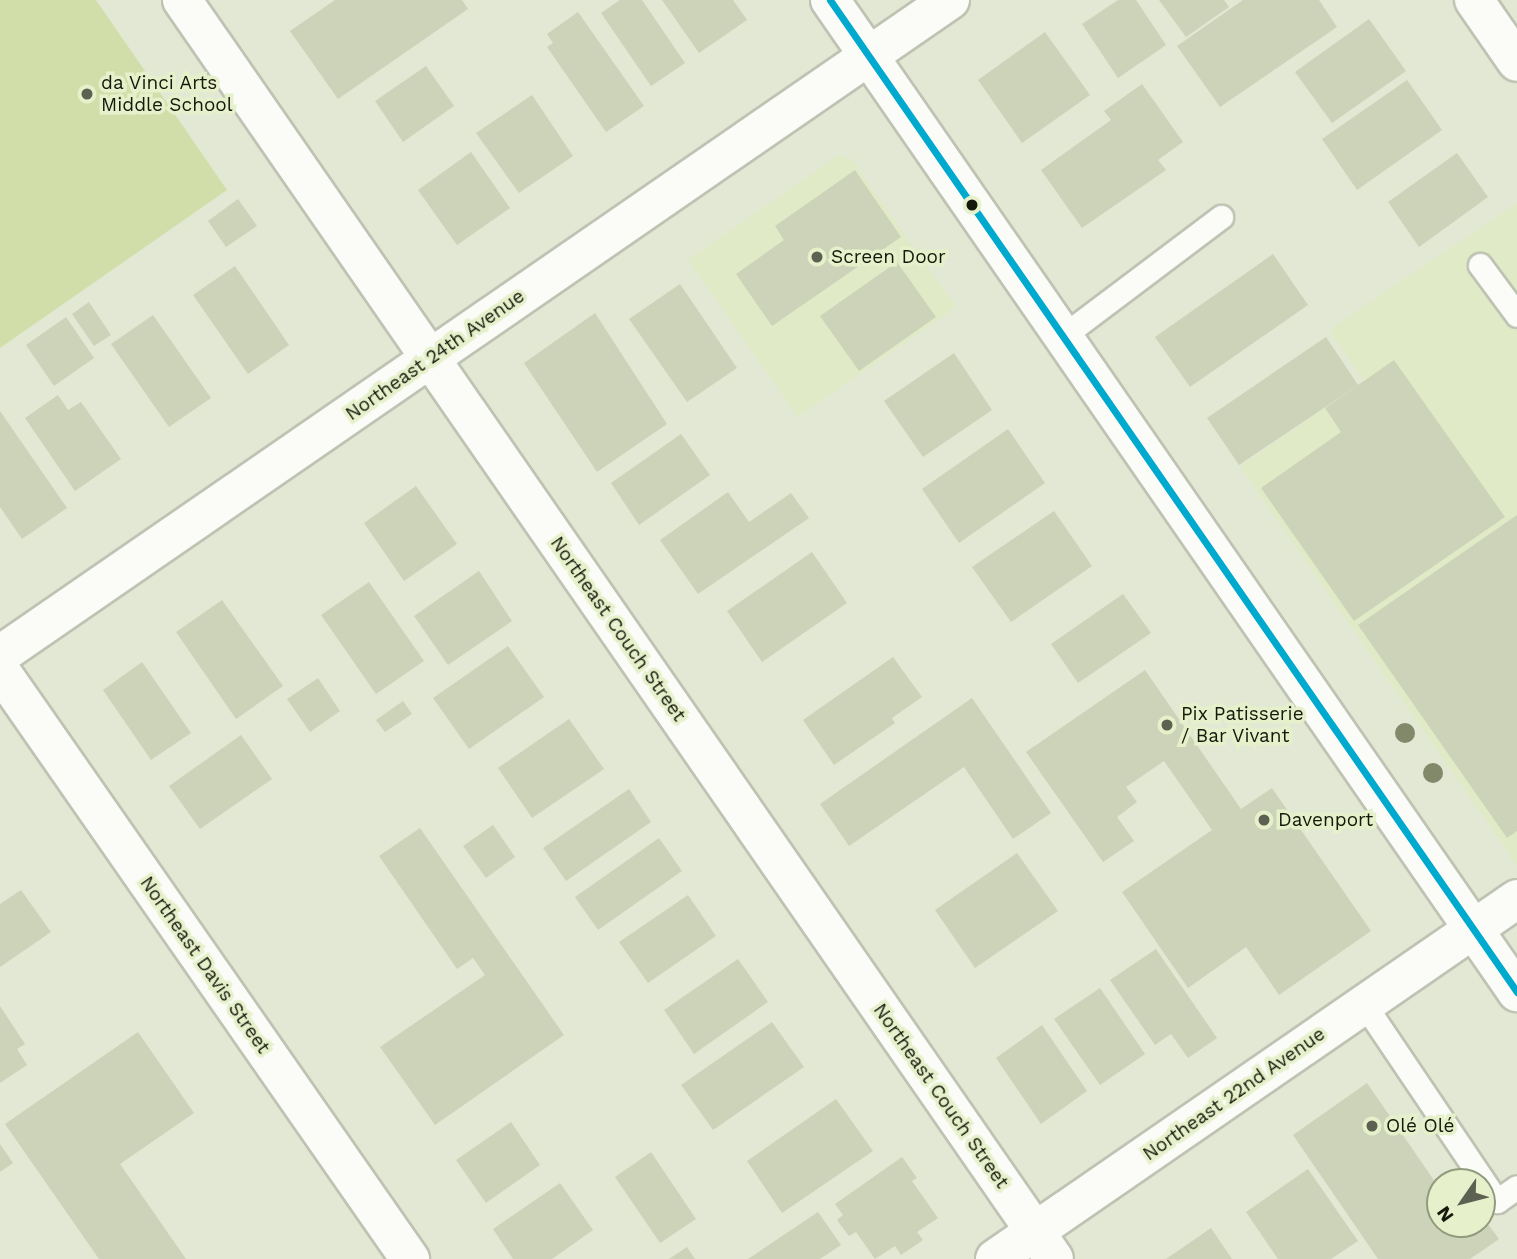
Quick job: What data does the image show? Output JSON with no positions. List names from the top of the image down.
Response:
{
  "streets": {
    "street": [
      "Northeast 24th Avenue",
      "Northeast Couch Street",
      "Northeast Davis Street",
      "Northeast 22nd Avenue"
    ]
  },
  "crossings": [
    ["Northeast 24th Avenue", "Northeast Couch Street"],
    ["Northeast Couch Street", "Northeast 22nd Avenue"]
  ],
  "places": [
    "da Vinci Arts Middle School",
    "Screen Door",
    "Pix Patisserie / Bar Vivant",
    "Davenport",
    "Olé Olé"
  ],
  "north": "bottom left"
}
